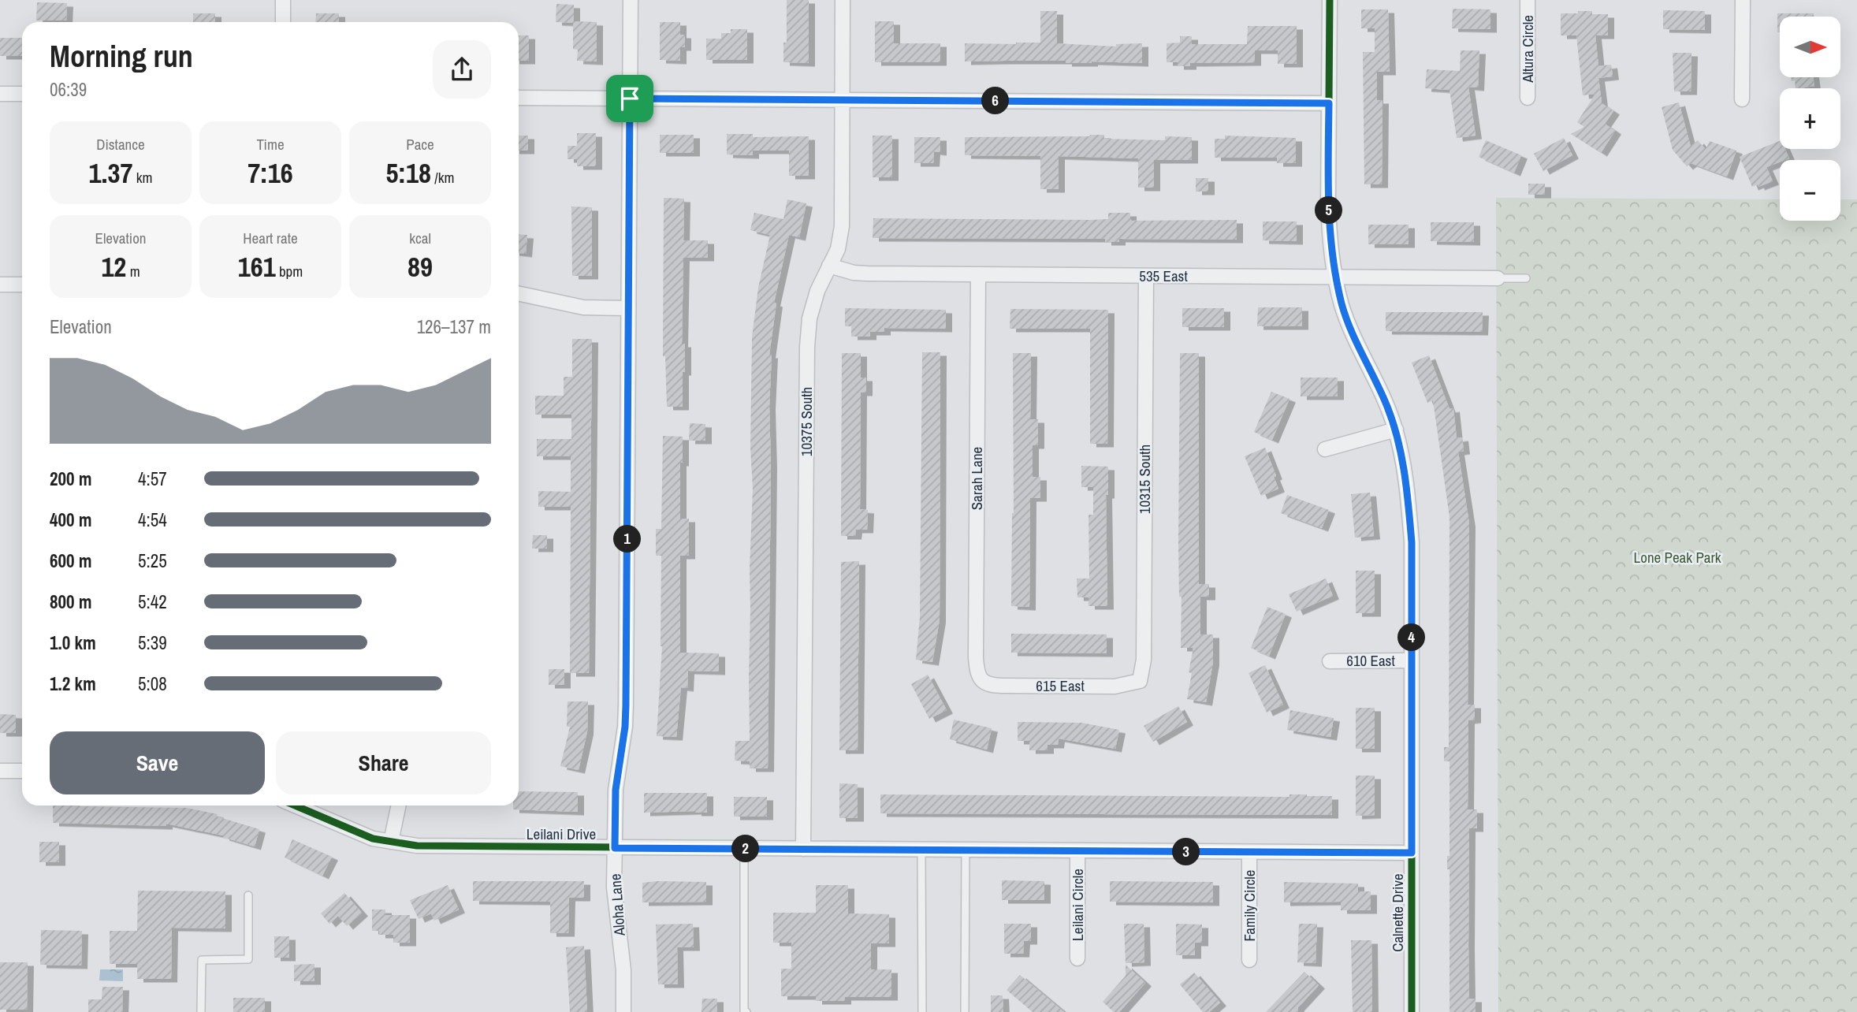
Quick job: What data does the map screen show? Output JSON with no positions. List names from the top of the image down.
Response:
{
  "streets": {
    "street": [
      "Altura Circle",
      "535 East",
      "10375 South",
      "Sarah Lane",
      "10315 South",
      "610 East",
      "615 East",
      "Leilani Drive",
      "Aloha Lane",
      "Leilani Circle",
      "Family Circle",
      "Calnette Drive"
    ]
  },
  "crossings": [
    ["535 East", "10375 South"],
    ["535 East", "Sarah Lane"],
    ["535 East", "10315 South"],
    ["535 East", "Calnette Drive"],
    ["10375 South", "Leilani Drive"],
    ["Sarah Lane", "615 East"],
    ["10315 South", "615 East"],
    ["610 East", "Calnette Drive"],
    ["Leilani Drive", "Aloha Lane"],
    ["Leilani Drive", "Leilani Circle"],
    ["Leilani Drive", "Family Circle"],
    ["Leilani Drive", "Calnette Drive"]
  ],
  "parks": ["Lone Peak Park"],
  "north": "right",
  "page": {
    "map_buttons": ["+", "−"],
    "heading": ["Morning run", "06:39"],
    "pins": [
      "6",
      "5",
      "1",
      "4",
      "2",
      "3"
    ],
    "stats": [
      ["Distance", "1.37 km"],
      ["Time", "7:16"],
      ["Pace", "5:18 /km"],
      ["Elevation", "12 m"],
      ["Heart rate", "161 bpm"],
      ["kcal", "89"]
    ],
    "chart": ["Elevation", "126–137 m"],
    "list": [
      {
        "name": "200 m",
        "note": "4:57"
      },
      {
        "name": "400 m",
        "note": "4:54"
      },
      {
        "name": "600 m",
        "note": "5:25"
      },
      {
        "name": "800 m",
        "note": "5:42"
      },
      {
        "name": "1.0 km",
        "note": "5:39"
      },
      {
        "name": "1.2 km",
        "note": "5:08"
      }
    ],
    "buttons": ["Save", "Share"]
  }
}
